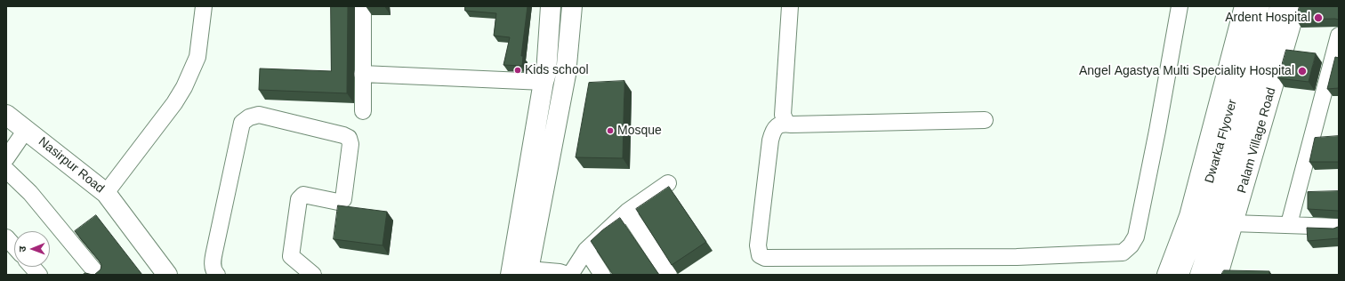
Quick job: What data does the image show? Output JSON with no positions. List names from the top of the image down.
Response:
{
  "streets": {
    "street": ["Palam Village Road", "Dwarka Flyover", "Nasirpur Road"]
  },
  "places": [
    "Ardent Hospital",
    "Kids school",
    "Angel Agastya Multi Speciality Hospital",
    "Mosque"
  ],
  "north": "left"
}
